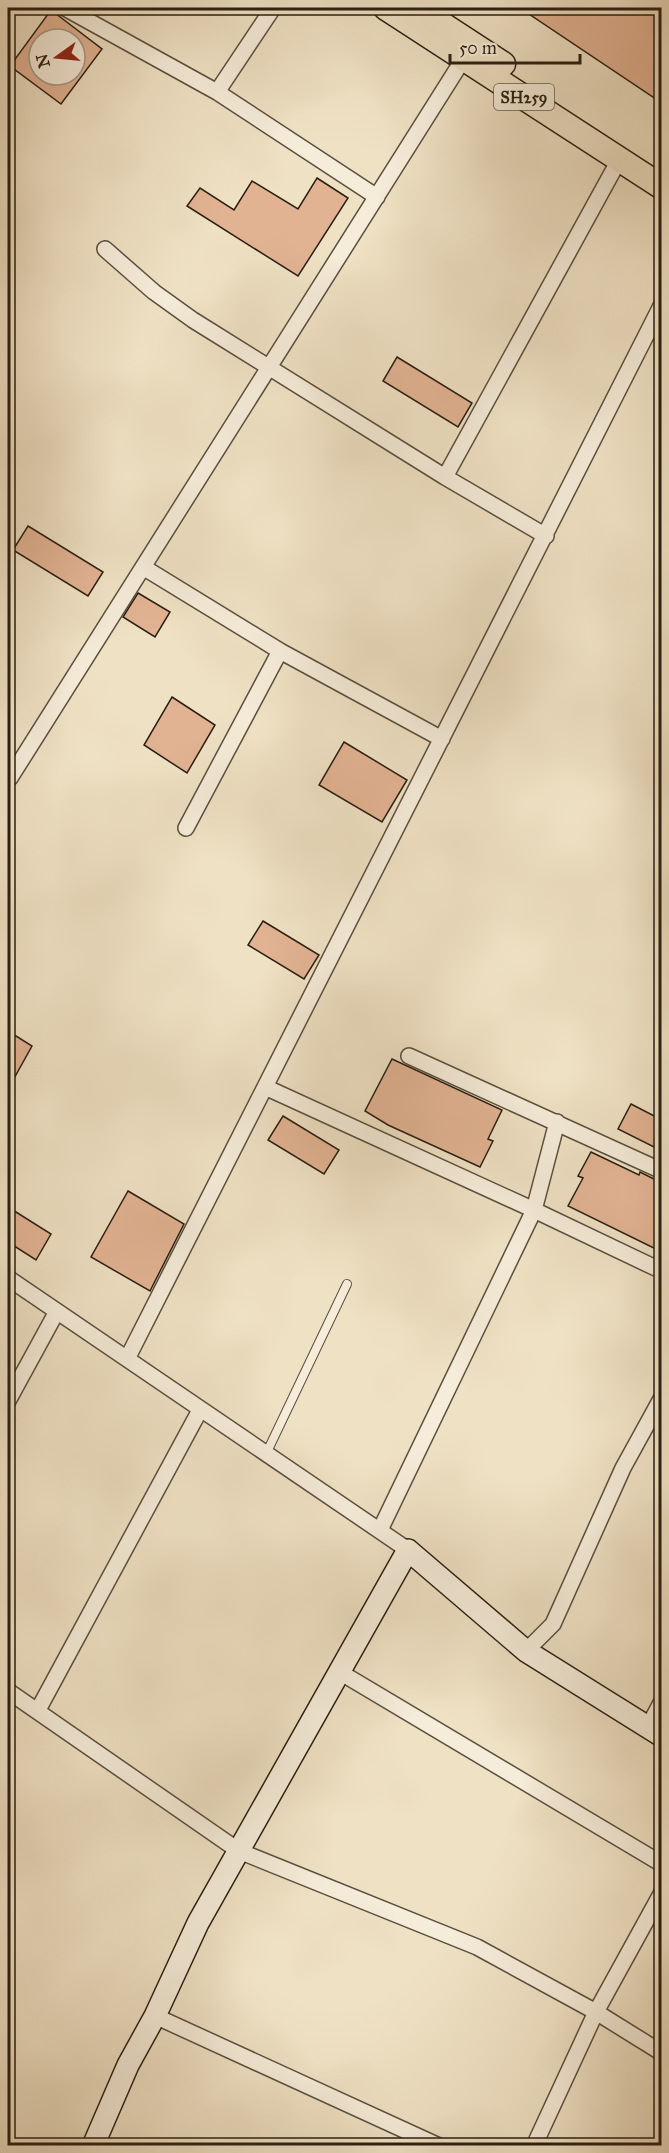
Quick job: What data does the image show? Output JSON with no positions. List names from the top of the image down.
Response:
{
  "streets": {
    "main road": ["SH259"]
  },
  "scale_bar": "50 m",
  "north": "left"
}
